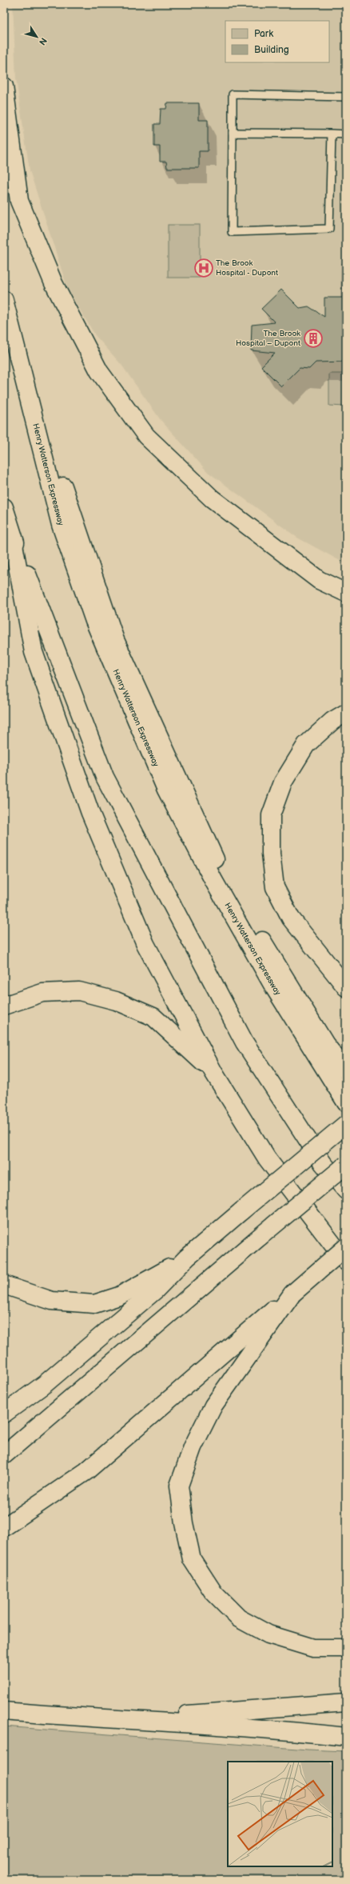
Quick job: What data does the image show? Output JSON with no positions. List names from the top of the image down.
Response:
{
  "streets": {
    "highway": ["Henry Watterson Expressway"]
  },
  "places": {
    "hospital": ["The Brook Hospital - Dupont"],
    "building": ["The Brook Hospital – Dupont"]
  },
  "legend": ["Park", "Building"],
  "north": "bottom right"
}
